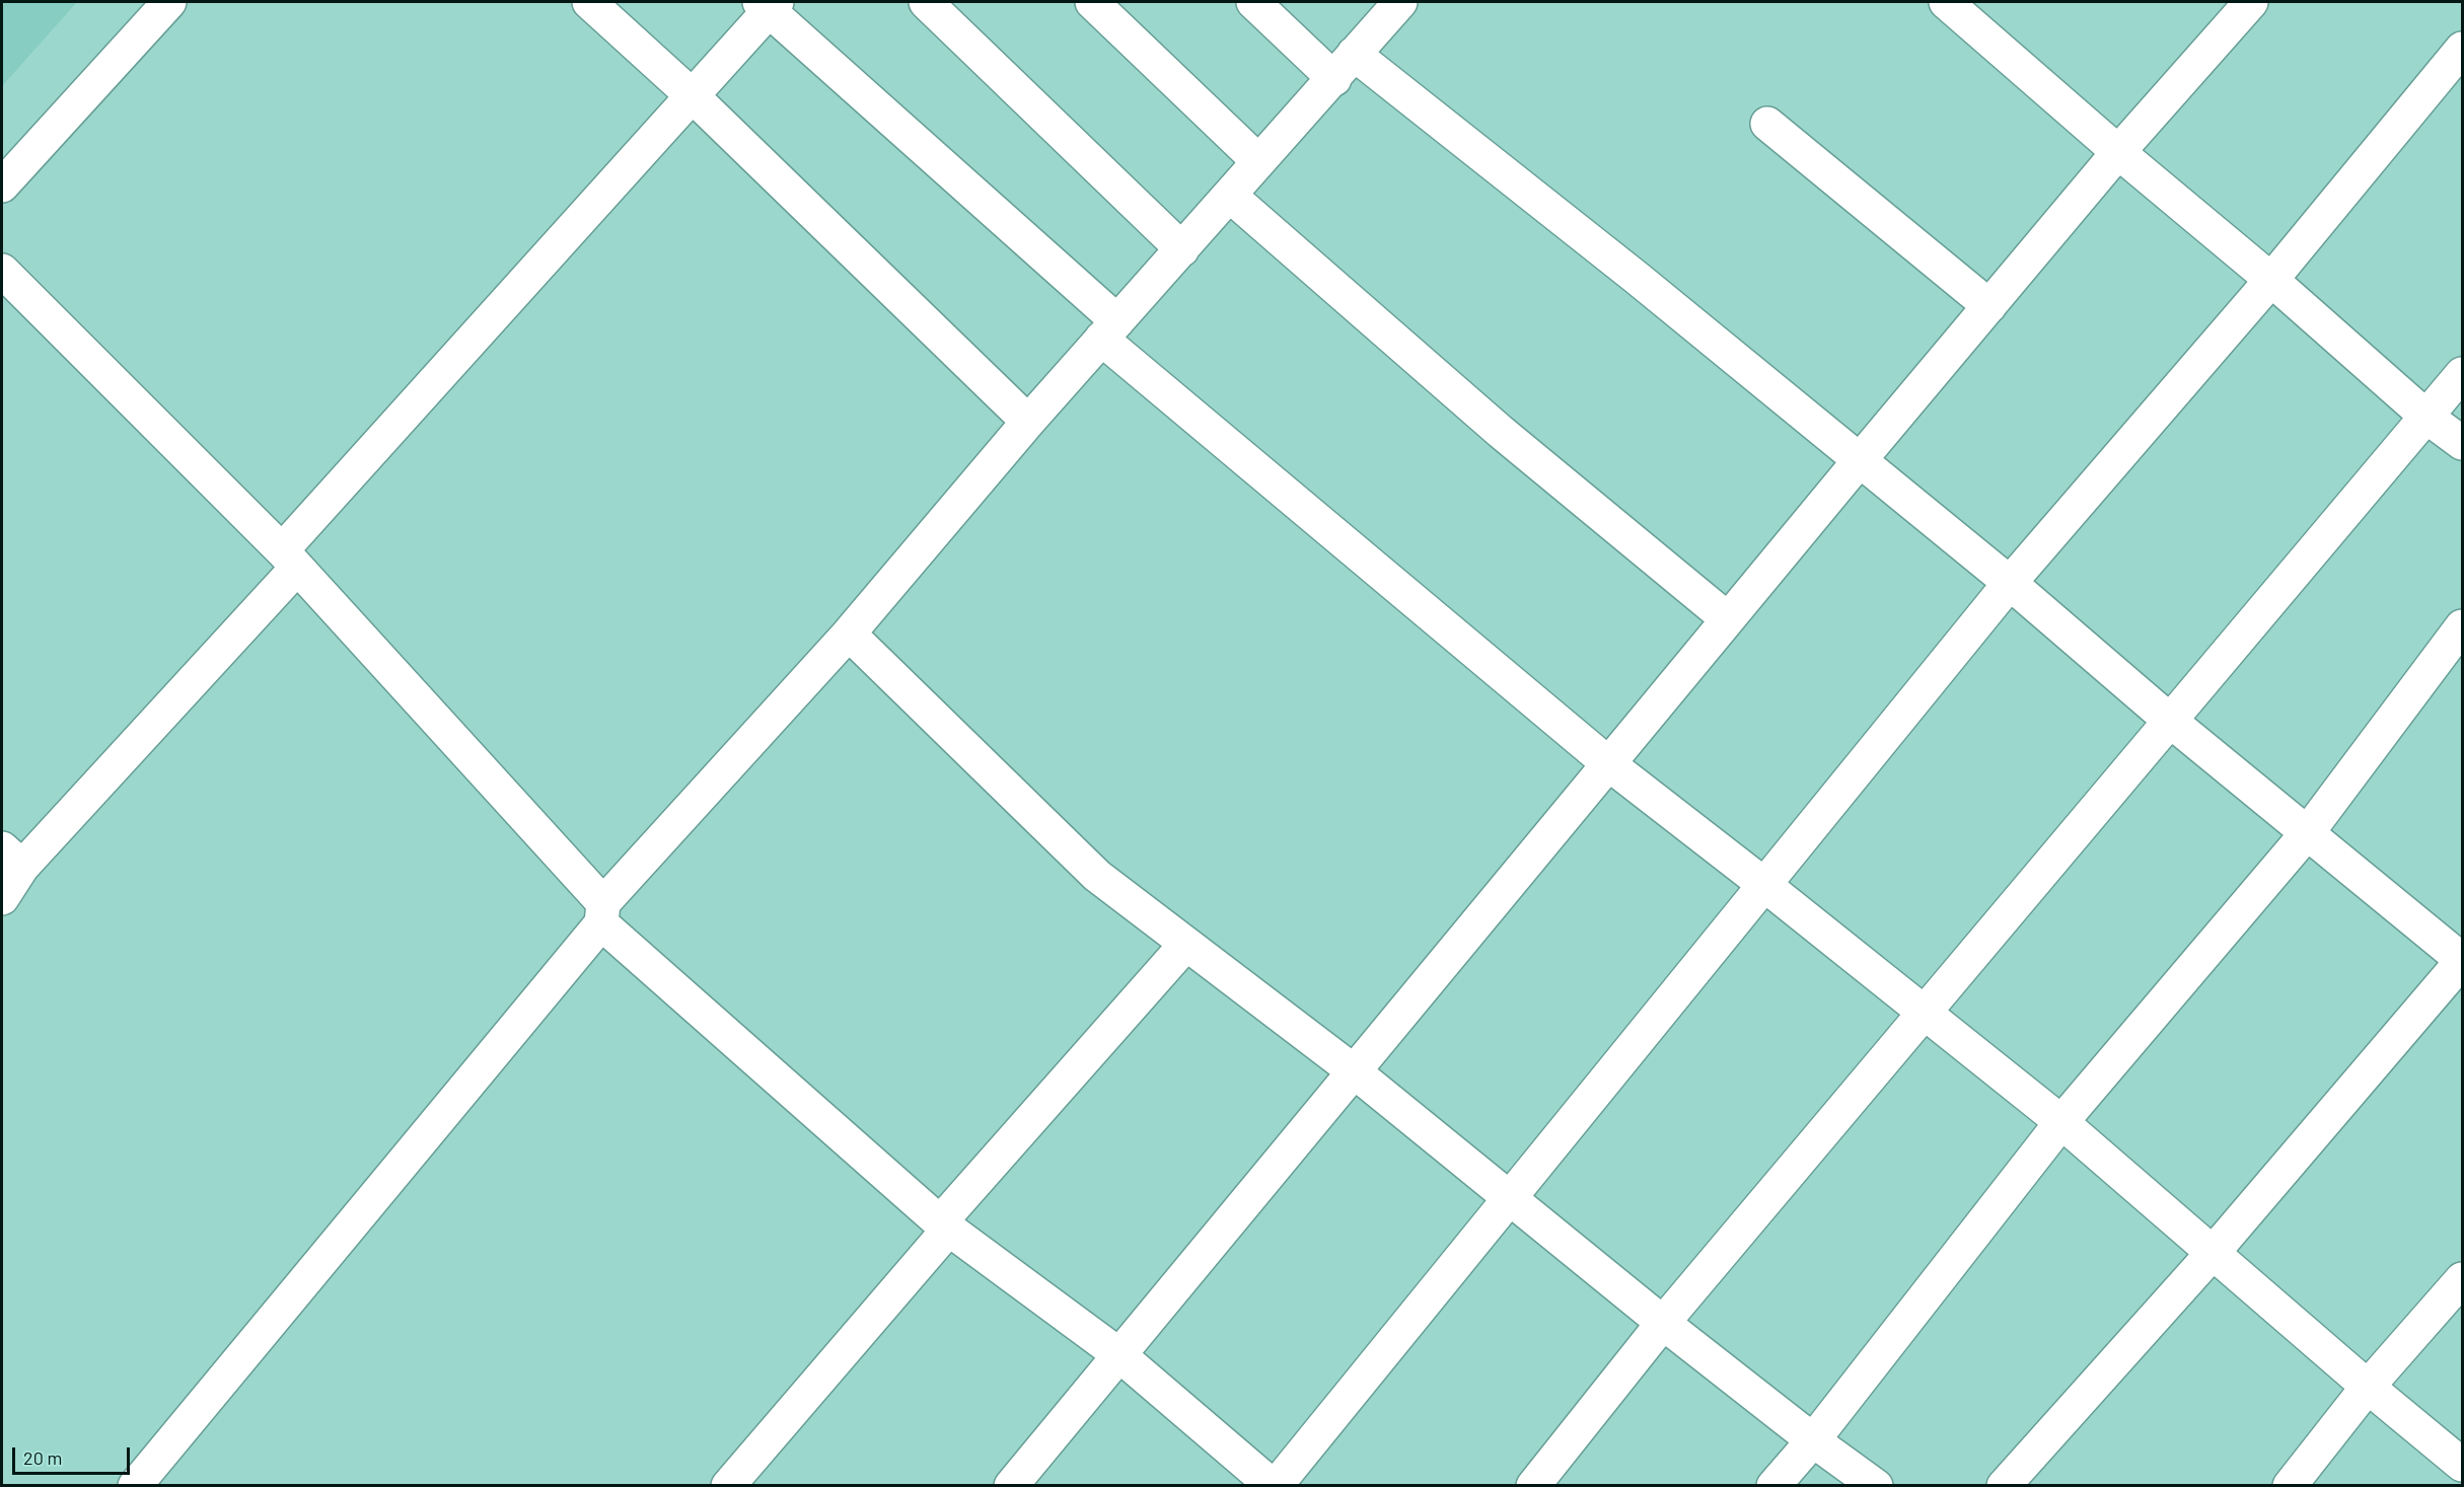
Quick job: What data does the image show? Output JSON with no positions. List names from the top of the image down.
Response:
{
  "scale_bar": "20 m"
}
